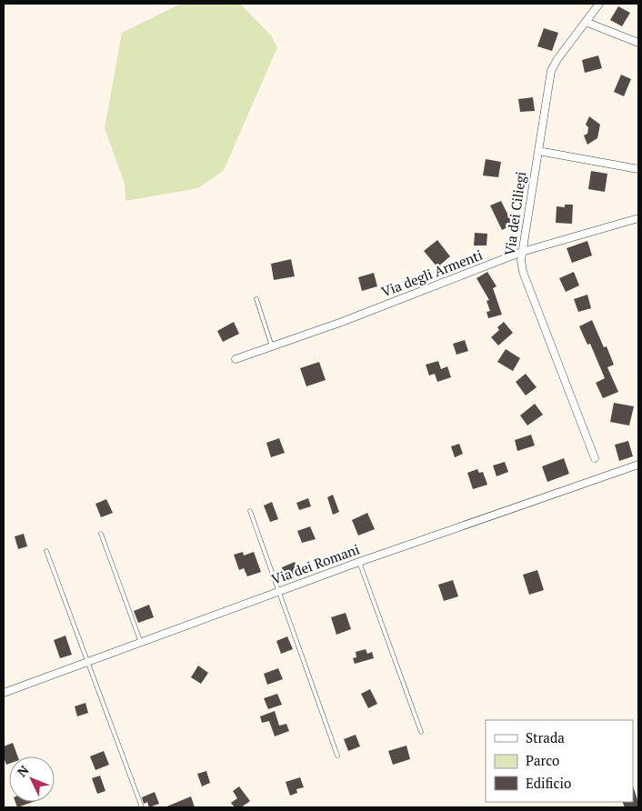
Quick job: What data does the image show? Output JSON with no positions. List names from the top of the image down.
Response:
{
  "streets": {
    "street": ["Via dei Ciliegi", "Via degli Armenti", "Via dei Romani"]
  },
  "crossings": [
    ["Via dei Ciliegi", "Via degli Armenti"]
  ],
  "legend": ["Strada", "Parco", "Edificio"],
  "north": "top left"
}
